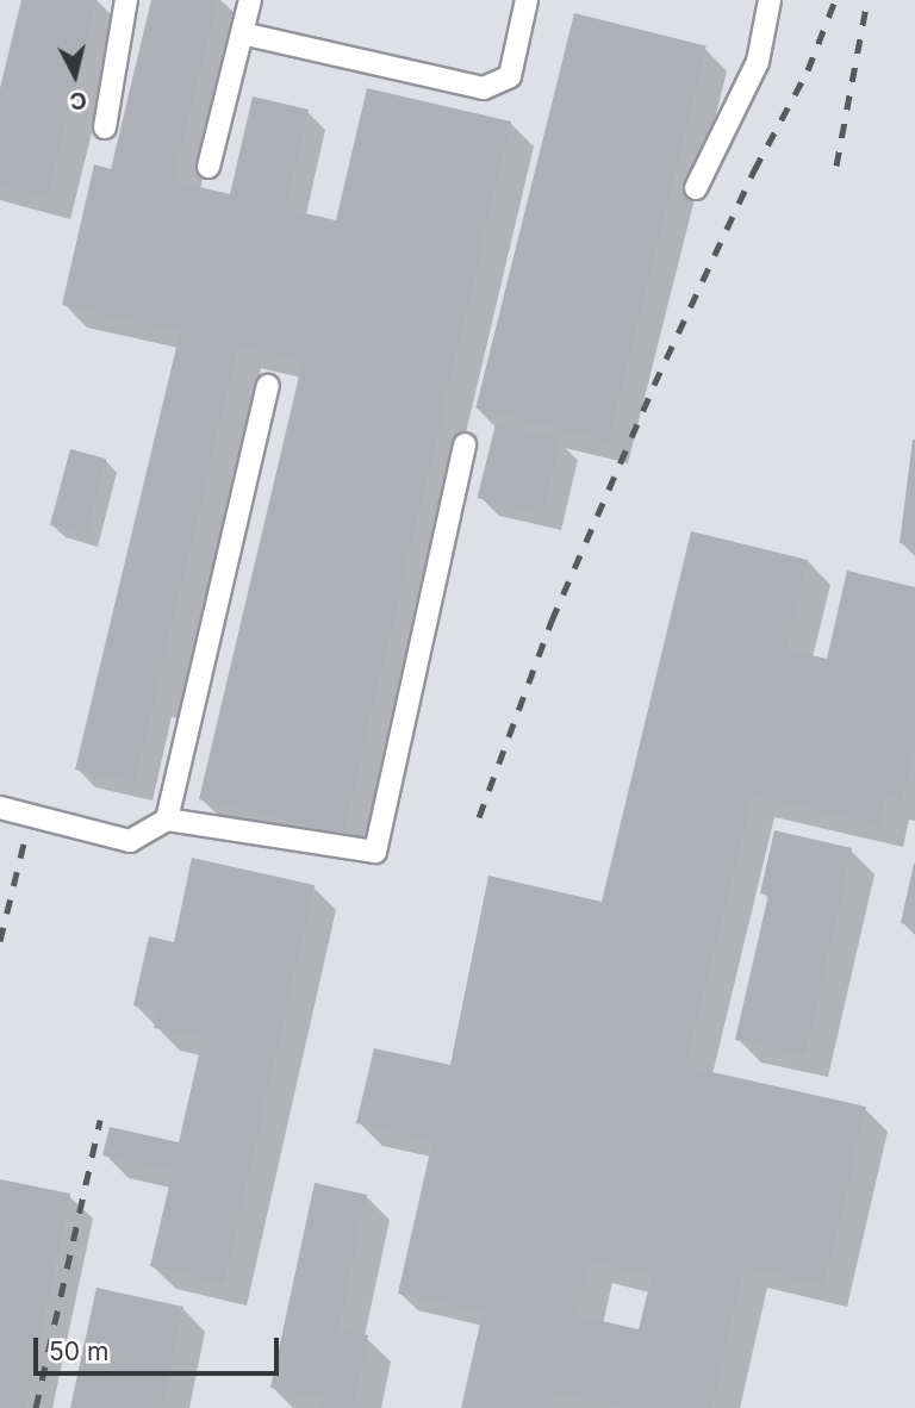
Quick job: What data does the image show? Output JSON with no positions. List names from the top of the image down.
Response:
{
  "scale_bar": "50 m",
  "north": "bottom"
}
